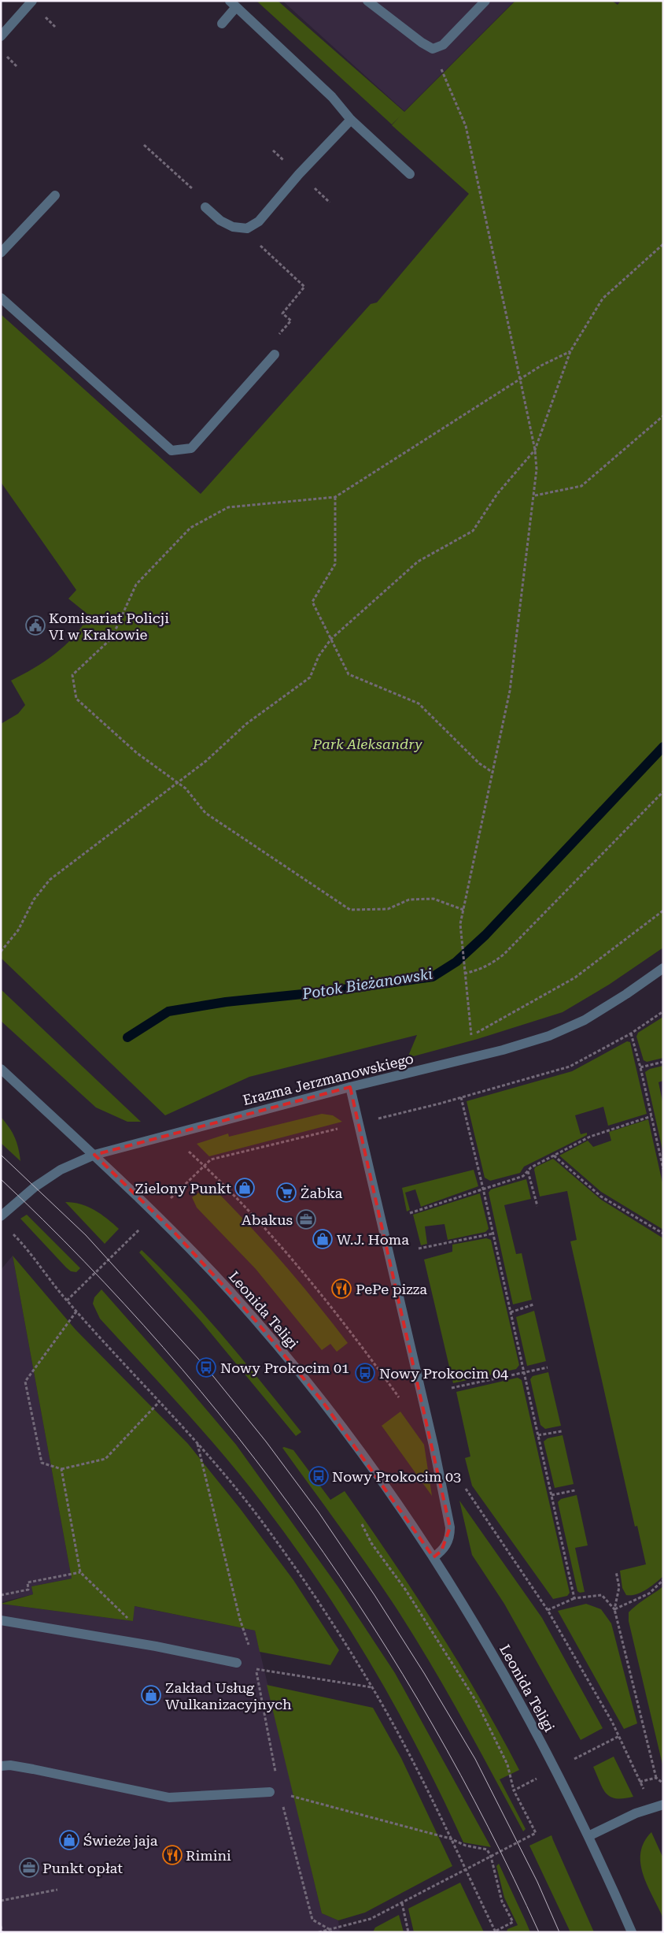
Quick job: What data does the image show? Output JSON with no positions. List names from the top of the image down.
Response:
{
  "streets": {
    "street": ["Erazma Jerzmanowskiego", "Leonida Teligi"]
  },
  "crossings": [
    ["Erazma Jerzmanowskiego", "Leonida Teligi"]
  ],
  "water": ["Potok Bieżanowski"],
  "parks": ["Park Aleksandry"],
  "places": {
    "public building": ["Komisariat Policji VI w Krakowie"],
    "shop": [
      "Zielony Punkt",
      "W.J. Homa",
      "Zakład Usług Wulkanizacyjnych",
      "Świeże jaja"
    ],
    "supermarket": ["Żabka"],
    "office": ["Abakus", "Punkt opłat"],
    "restaurant": ["PePe pizza", "Rimini"],
    "bus stop": ["Nowy Prokocim 01", "Nowy Prokocim 04", "Nowy Prokocim 03"]
  }
}
